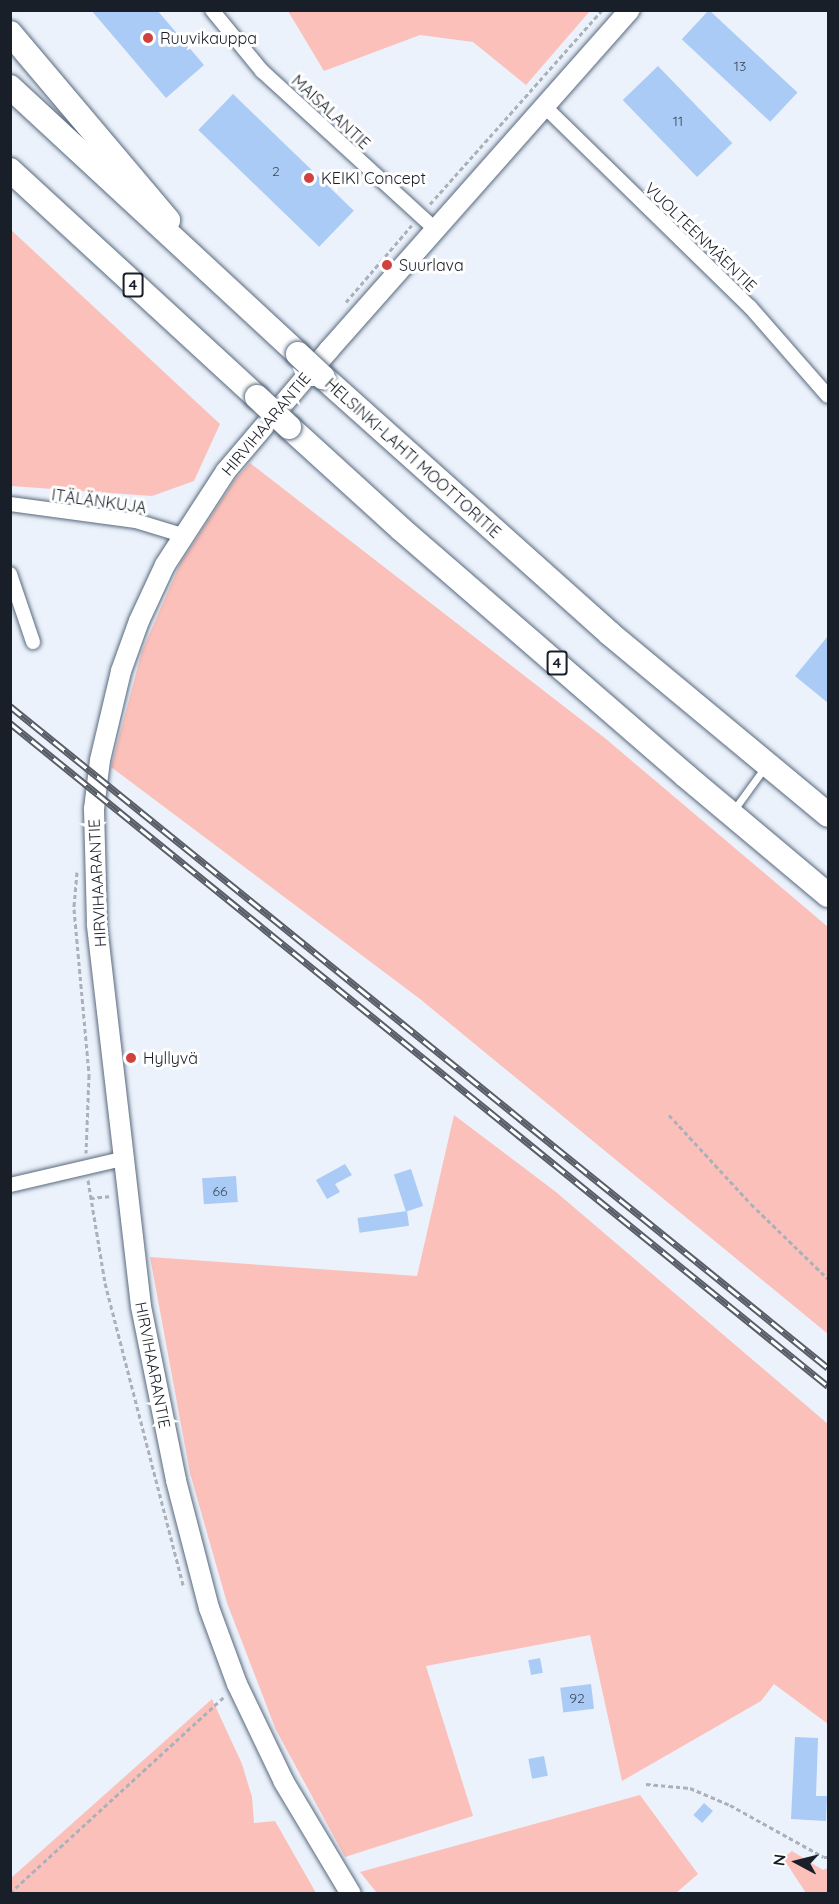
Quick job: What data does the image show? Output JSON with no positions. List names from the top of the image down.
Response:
{
  "streets": {
    "highway": ["4", "HELSINKI-LAHTI MOOTTORITIE"],
    "street": [
      "MAISALANTIE",
      "VUOLTEENMÄENTIE",
      "HIRVIHAARANTIE",
      "ITÄLÄNKUJA"
    ]
  },
  "crossings": [
    ["MAISALANTIE", "HIRVIHAARANTIE"],
    ["VUOLTEENMÄENTIE", "HIRVIHAARANTIE"],
    ["HIRVIHAARANTIE", "ITÄLÄNKUJA"]
  ],
  "places": [
    "Ruuvikauppa",
    "KEIKI Concept",
    "Suurlava",
    "Hyllyvä"
  ],
  "house_numbers": [
    "13",
    "11",
    "2",
    "66",
    "92"
  ],
  "north": "left"
}
